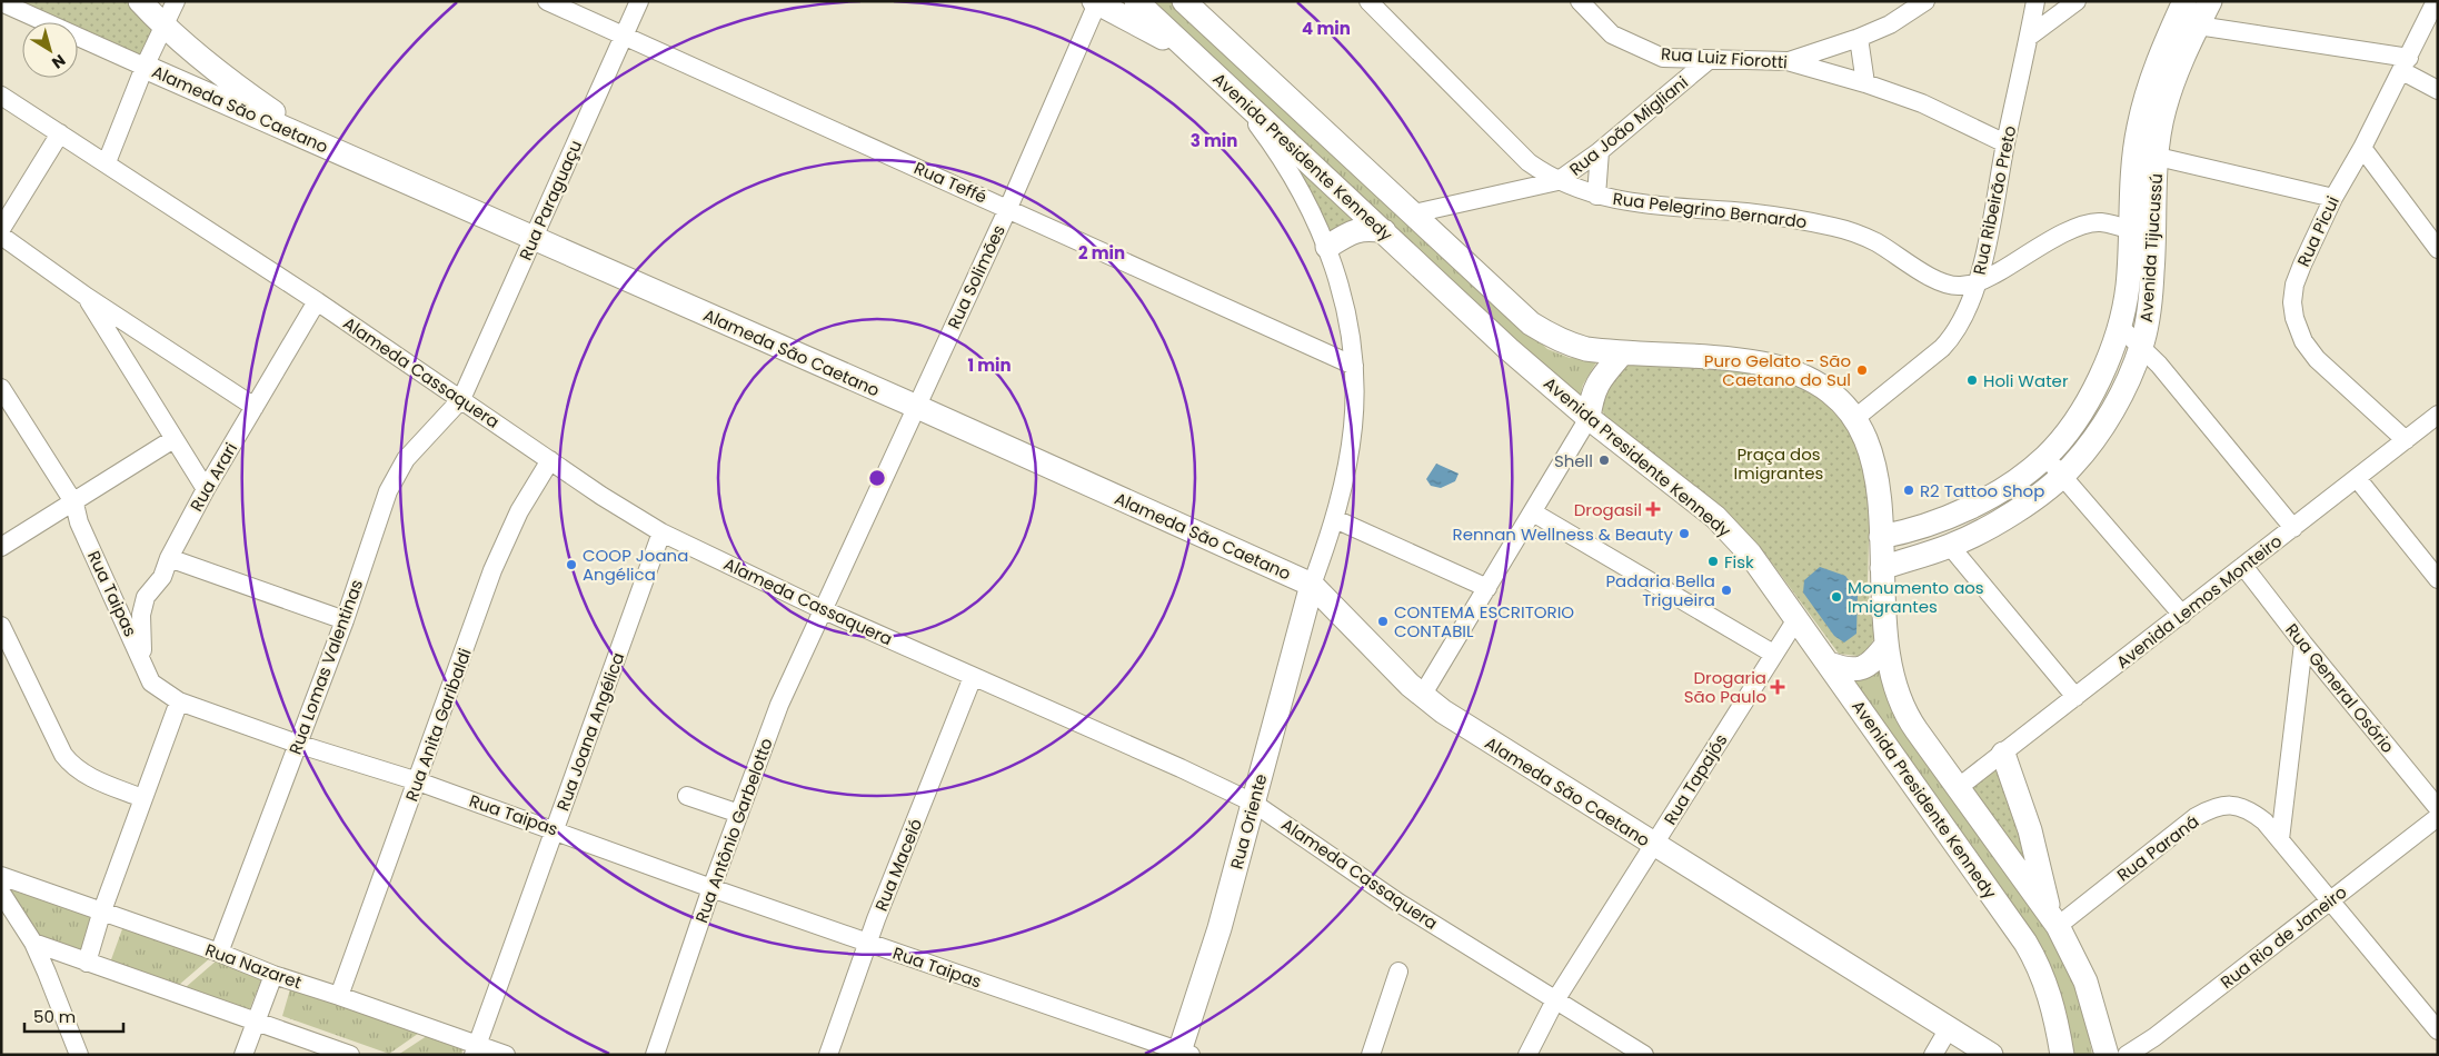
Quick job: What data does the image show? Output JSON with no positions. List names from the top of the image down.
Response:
{
  "streets": {
    "main road": [
      "Alameda São Caetano",
      "Avenida Presidente Kennedy",
      "Avenida Tijucussú",
      "Rua Oriente"
    ],
    "street": [
      "Rua Luiz Fiorotti",
      "Rua João Migliani",
      "Rua Teffé",
      "Rua Paraguaçu",
      "Rua Ribeirão Preto",
      "Rua Pelegrino Bernardo",
      "Rua Picui",
      "Rua Solimões",
      "Alameda Cassaquera",
      "Rua Arari",
      "Rua Taipas",
      "Avenida Lemos Monteiro",
      "Rua Lomas Valentinas",
      "Rua General Osório",
      "Rua Anita Garibaldi",
      "Rua Joana Angélica",
      "Rua Tapajós",
      "Rua Antônio Garbelotto",
      "Rua Paraná",
      "Rua Maceió",
      "Rua Rio de Janeiro",
      "Rua Nazaret"
    ]
  },
  "crossings": [
    ["Rua Luiz Fiorotti", "Rua João Migliani"],
    ["Rua Luiz Fiorotti", "Rua Ribeirão Preto"],
    ["Alameda São Caetano", "Rua Paraguaçu"],
    ["Alameda São Caetano", "Rua Solimões"],
    ["Alameda São Caetano", "Rua Tapajós"],
    ["Alameda São Caetano", "Rua Oriente"],
    ["Rua João Migliani", "Avenida Presidente Kennedy"],
    ["Rua João Migliani", "Rua Pelegrino Bernardo"],
    ["Avenida Presidente Kennedy", "Rua Ribeirão Preto"],
    ["Avenida Presidente Kennedy", "Avenida Tijucussú"],
    ["Avenida Presidente Kennedy", "Avenida Lemos Monteiro"],
    ["Avenida Presidente Kennedy", "Rua Tapajós"],
    ["Avenida Presidente Kennedy", "Rua Paraná"],
    ["Rua Teffé", "Rua Paraguaçu"],
    ["Rua Teffé", "Rua Solimões"],
    ["Rua Paraguaçu", "Alameda Cassaquera"],
    ["Rua Paraguaçu", "Rua Lomas Valentinas"],
    ["Rua Ribeirão Preto", "Rua Pelegrino Bernardo"],
    ["Rua Picui", "Avenida Lemos Monteiro"],
    ["Rua Solimões", "Alameda Cassaquera"],
    ["Rua Solimões", "Rua Antônio Garbelotto"],
    ["Alameda Cassaquera", "Rua Arari"],
    ["Alameda Cassaquera", "Rua Lomas Valentinas"],
    ["Alameda Cassaquera", "Rua Anita Garibaldi"],
    ["Alameda Cassaquera", "Rua Joana Angélica"],
    ["Alameda Cassaquera", "Rua Tapajós"],
    ["Alameda Cassaquera", "Rua Oriente"],
    ["Alameda Cassaquera", "Rua Antônio Garbelotto"],
    ["Alameda Cassaquera", "Rua Maceió"],
    ["Rua Arari", "Rua Taipas"],
    ["Rua Taipas", "Rua Lomas Valentinas"],
    ["Rua Taipas", "Rua Anita Garibaldi"],
    ["Rua Taipas", "Rua Joana Angélica"],
    ["Rua Taipas", "Rua Oriente"],
    ["Rua Taipas", "Rua Antônio Garbelotto"],
    ["Rua Taipas", "Rua Maceió"],
    ["Avenida Lemos Monteiro", "Rua General Osório"],
    ["Rua Lomas Valentinas", "Rua Nazaret"],
    ["Rua Anita Garibaldi", "Rua Nazaret"],
    ["Rua Joana Angélica", "Rua Nazaret"],
    ["Rua Paraná", "Rua Rio de Janeiro"]
  ],
  "parks": ["Praça dos Imigrantes"],
  "places": {
    "other": [
      "Puro Gelato - São Caetano do Sul",
      "Holi Water",
      "Shell",
      "R2 Tattoo Shop",
      "Rennan Wellness & Beauty",
      "Fisk",
      "COOP Joana Angélica",
      "Padaria Bella Trigueira",
      "Monumento aos Imigrantes",
      "CONTEMA ESCRITORIO CONTABIL"
    ],
    "health": ["Drogasil", "Drogaria São Paulo"]
  },
  "scale_bar": "50 m",
  "north": "bottom right",
  "rings": [
    "4 min",
    "3 min",
    "2 min",
    "1 min"
  ]
}
